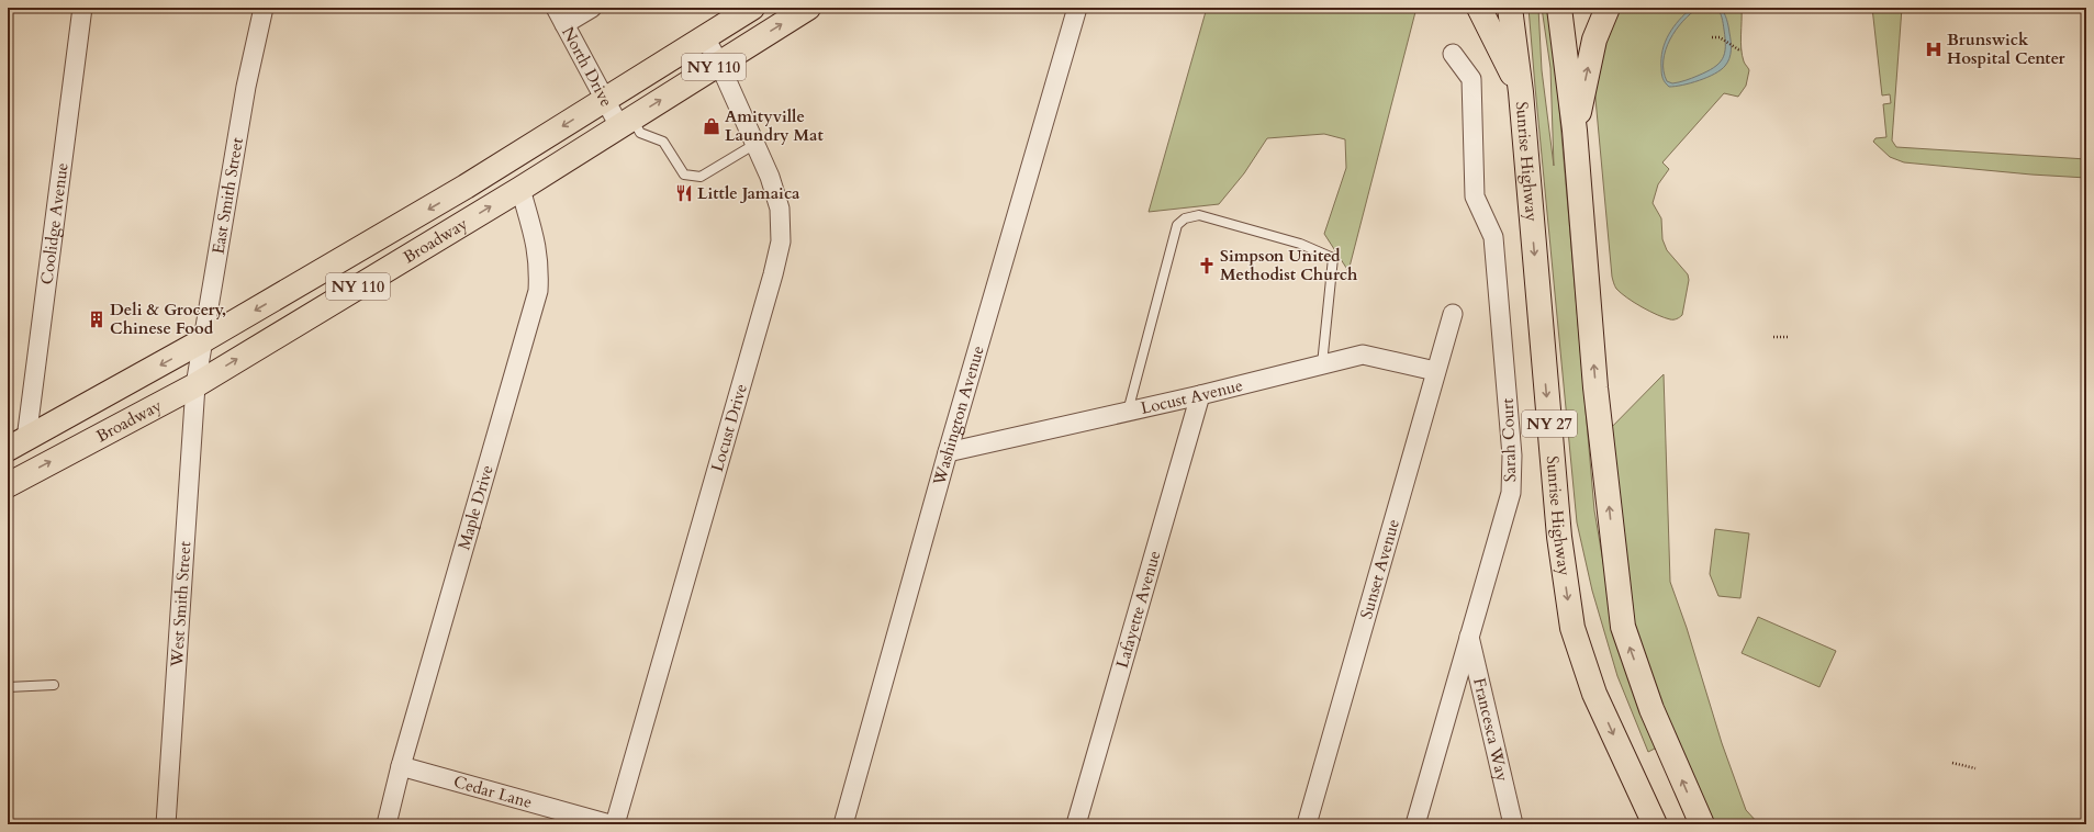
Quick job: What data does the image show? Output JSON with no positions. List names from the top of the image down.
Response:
{
  "streets": {
    "main road": [
      "NY 110",
      "Sunrise Highway",
      "Broadway",
      "NY 27"
    ],
    "street": [
      "North Drive",
      "East Smith Street",
      "Coolidge Avenue",
      "Locust Avenue",
      "Washington Avenue",
      "Locust Drive",
      "Sarah Court",
      "Maple Drive",
      "Sunset Avenue",
      "West Smith Street",
      "Lafayette Avenue",
      "Francesca Way",
      "Cedar Lane"
    ]
  },
  "crossings": [
    ["North Drive", "Broadway"],
    ["East Smith Street", "Broadway"],
    ["East Smith Street", "West Smith Street"],
    ["Coolidge Avenue", "Broadway"],
    ["Broadway", "Locust Drive"],
    ["Broadway", "Maple Drive"],
    ["Broadway", "West Smith Street"],
    ["Locust Avenue", "Washington Avenue"],
    ["Locust Avenue", "Sunset Avenue"],
    ["Locust Avenue", "Lafayette Avenue"],
    ["Sarah Court", "Francesca Way"],
    ["Maple Drive", "Cedar Lane"]
  ],
  "places": {
    "hospital": ["Brunswick Hospital Center"],
    "shop": ["Amityville Laundry Mat"],
    "restaurant": ["Little Jamaica"],
    "church": ["Simpson United Methodist Church"],
    "building": ["Deli & Grocery, Chinese Food"]
  }
}
